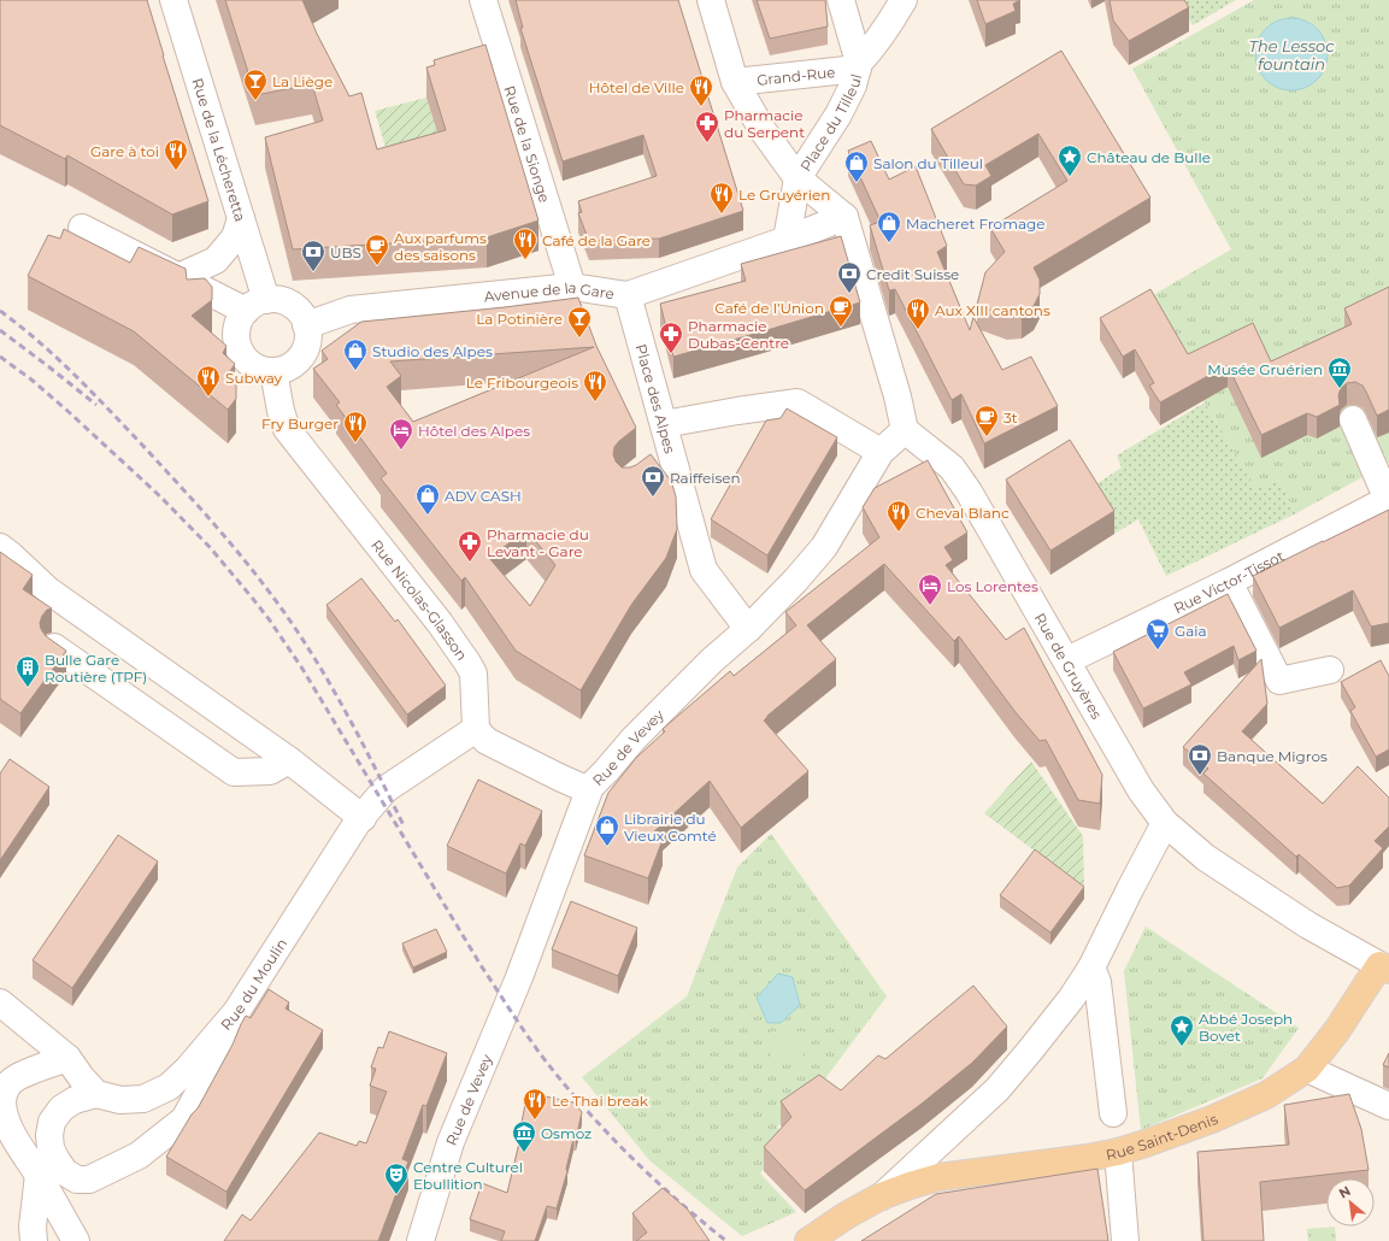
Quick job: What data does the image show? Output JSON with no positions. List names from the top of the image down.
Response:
{
  "streets": {
    "main road": ["Rue Saint-Denis"],
    "street": [
      "Grand-Rue",
      "Place du Tilleul",
      "Rue de la Sionge",
      "Rue de la Lécheretta",
      "Avenue de la Gare",
      "Place des Alpes",
      "Rue Victor-Tissot",
      "Rue Nicolas-Glasson",
      "Rue de Gruyères",
      "Rue de Vevey",
      "Rue du Moulin"
    ]
  },
  "crossings": [
    ["Grand-Rue", "Place du Tilleul"],
    ["Place du Tilleul", "Avenue de la Gare"],
    ["Rue de la Sionge", "Avenue de la Gare"],
    ["Rue de la Lécheretta", "Avenue de la Gare"],
    ["Rue de la Lécheretta", "Rue Nicolas-Glasson"],
    ["Avenue de la Gare", "Place des Alpes"],
    ["Avenue de la Gare", "Rue Nicolas-Glasson"],
    ["Place des Alpes", "Rue de Vevey"],
    ["Rue Victor-Tissot", "Rue de Gruyères"],
    ["Rue Nicolas-Glasson", "Rue du Moulin"],
    ["Rue de Gruyères", "Rue de Vevey"],
    ["Rue de Gruyères", "Rue Saint-Denis"]
  ],
  "water": ["The Lessoc fountain"],
  "places": {
    "bar": ["La Liège", "La Potinière"],
    "restaurant": [
      "Hôtel de Ville",
      "Gare à toi",
      "Le Gruyérien",
      "Café de la Gare",
      "Aux XIII cantons",
      "Subway",
      "Le Fribourgeois",
      "Fry Burger",
      "Cheval Blanc",
      "Le Thai break"
    ],
    "pharmacy": ["Pharmacie du Serpent", "Pharmacie Dubas-Centre", "Pharmacie du Levant - Gare"],
    "place": ["Château de Bulle", "Abbé Joseph Bovet"],
    "shop": [
      "Salon du Tilleul",
      "Macheret Fromage",
      "Studio des Alpes",
      "ADV CASH",
      "Librairie du Vieux Comté"
    ],
    "cafe": ["Aux parfums des saisons", "Café de l’Union", "3t"],
    "bank": [
      "UBS",
      "Credit Suisse",
      "Raiffeisen",
      "Banque Migros"
    ],
    "museum": ["Musée Gruérien", "Osmoz"],
    "hotel": ["Hôtel des Alpes", "Los Lorentes"],
    "supermarket": ["Gaia"],
    "building": ["Bulle Gare Routière (TPF)"],
    "theatre": ["Centre Culturel Ebullition"]
  },
  "north": "top left"
}
